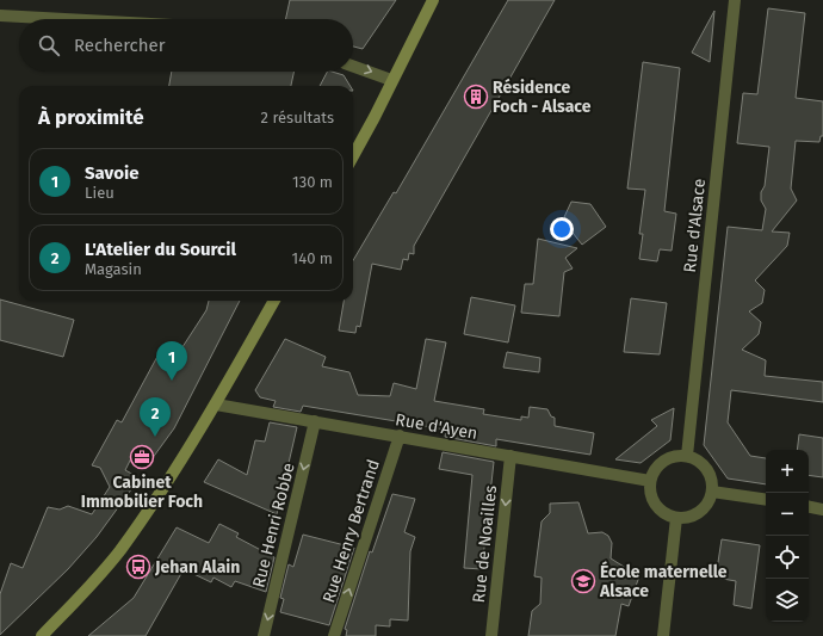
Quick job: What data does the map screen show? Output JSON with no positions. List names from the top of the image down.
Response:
{
  "streets": {
    "street": [
      "Rue d'Alsace",
      "Rue d'Ayen",
      "Rue Henri Robbe",
      "Rue Henry Bertrand",
      "Rue de Noailles"
    ]
  },
  "crossings": [
    ["Rue d'Alsace", "Rue d'Ayen"],
    ["Rue d'Ayen", "Rue Henri Robbe"],
    ["Rue d'Ayen", "Rue Henry Bertrand"],
    ["Rue d'Ayen", "Rue de Noailles"]
  ],
  "one_way": ["Rue Henri Robbe", "Rue Henry Bertrand", "Rue de Noailles"],
  "places": {
    "building": ["Résidence Foch - Alsace"],
    "office": ["Cabinet Immobilier Foch"],
    "bus stop": ["Jehan Alain"],
    "school or university": ["École maternelle Alsace"]
  },
  "page": {
    "search": "Rechercher",
    "heading": ["À proximité", "2 résultats"],
    "list": [
      {
        "mark": "1",
        "name": "Savoie",
        "note": "Lieu",
        "value": "130 m"
      },
      {
        "mark": "2",
        "name": "L'Atelier du Sourcil",
        "note": "Magasin",
        "value": "140 m"
      }
    ],
    "pins": ["1", "2"],
    "map_buttons": ["+", "−"]
  }
}
